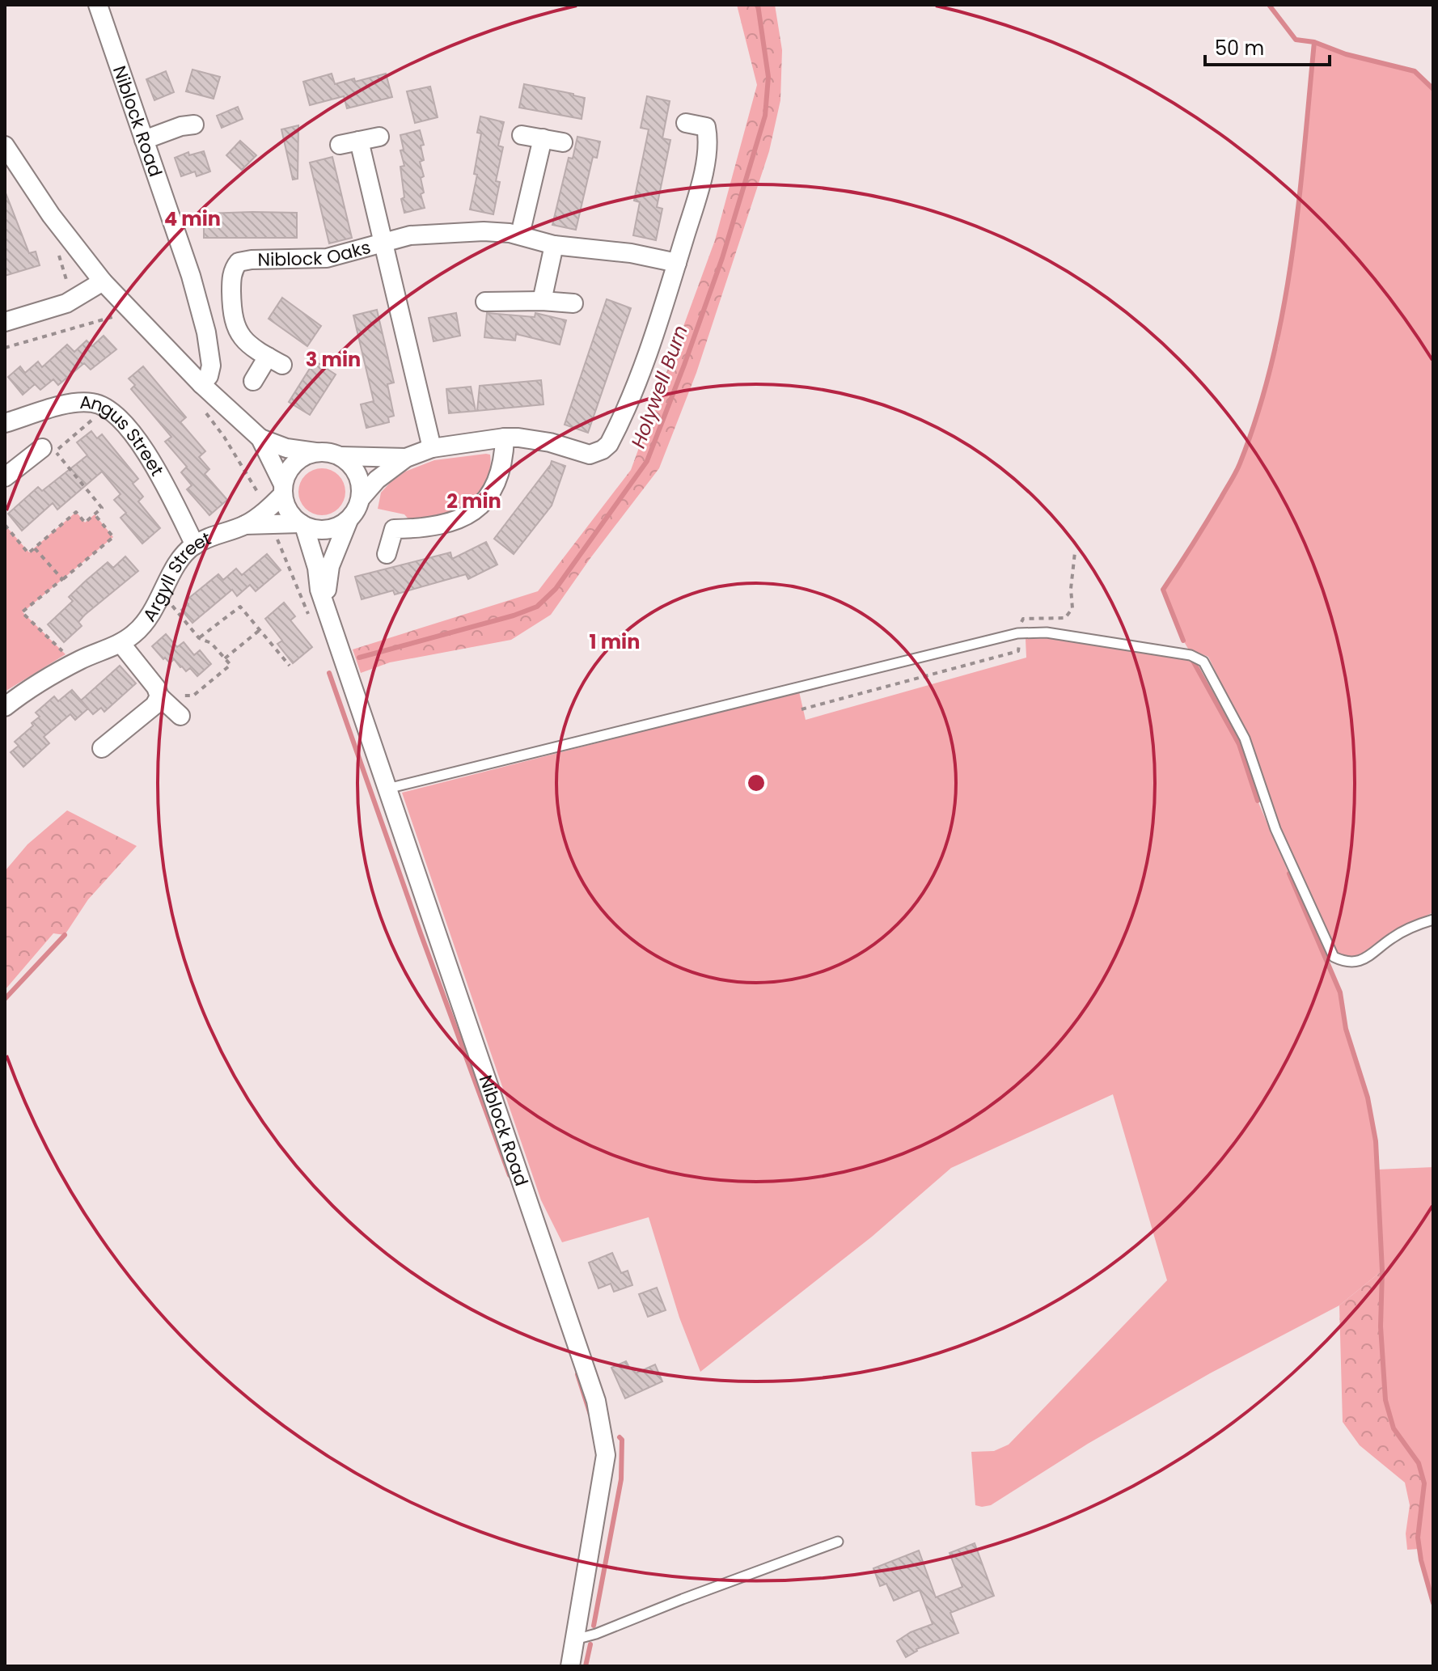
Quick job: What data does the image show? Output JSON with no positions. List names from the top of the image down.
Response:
{
  "streets": {
    "street": [
      "Niblock Road",
      "Niblock Oaks",
      "Angus Street",
      "Argyll Street"
    ]
  },
  "crossings": [
    ["Niblock Road", "Argyll Street"],
    ["Angus Street", "Argyll Street"]
  ],
  "water": ["Holywell Burn"],
  "scale_bar": "50 m",
  "rings": [
    "4 min",
    "3 min",
    "2 min",
    "1 min"
  ]
}
